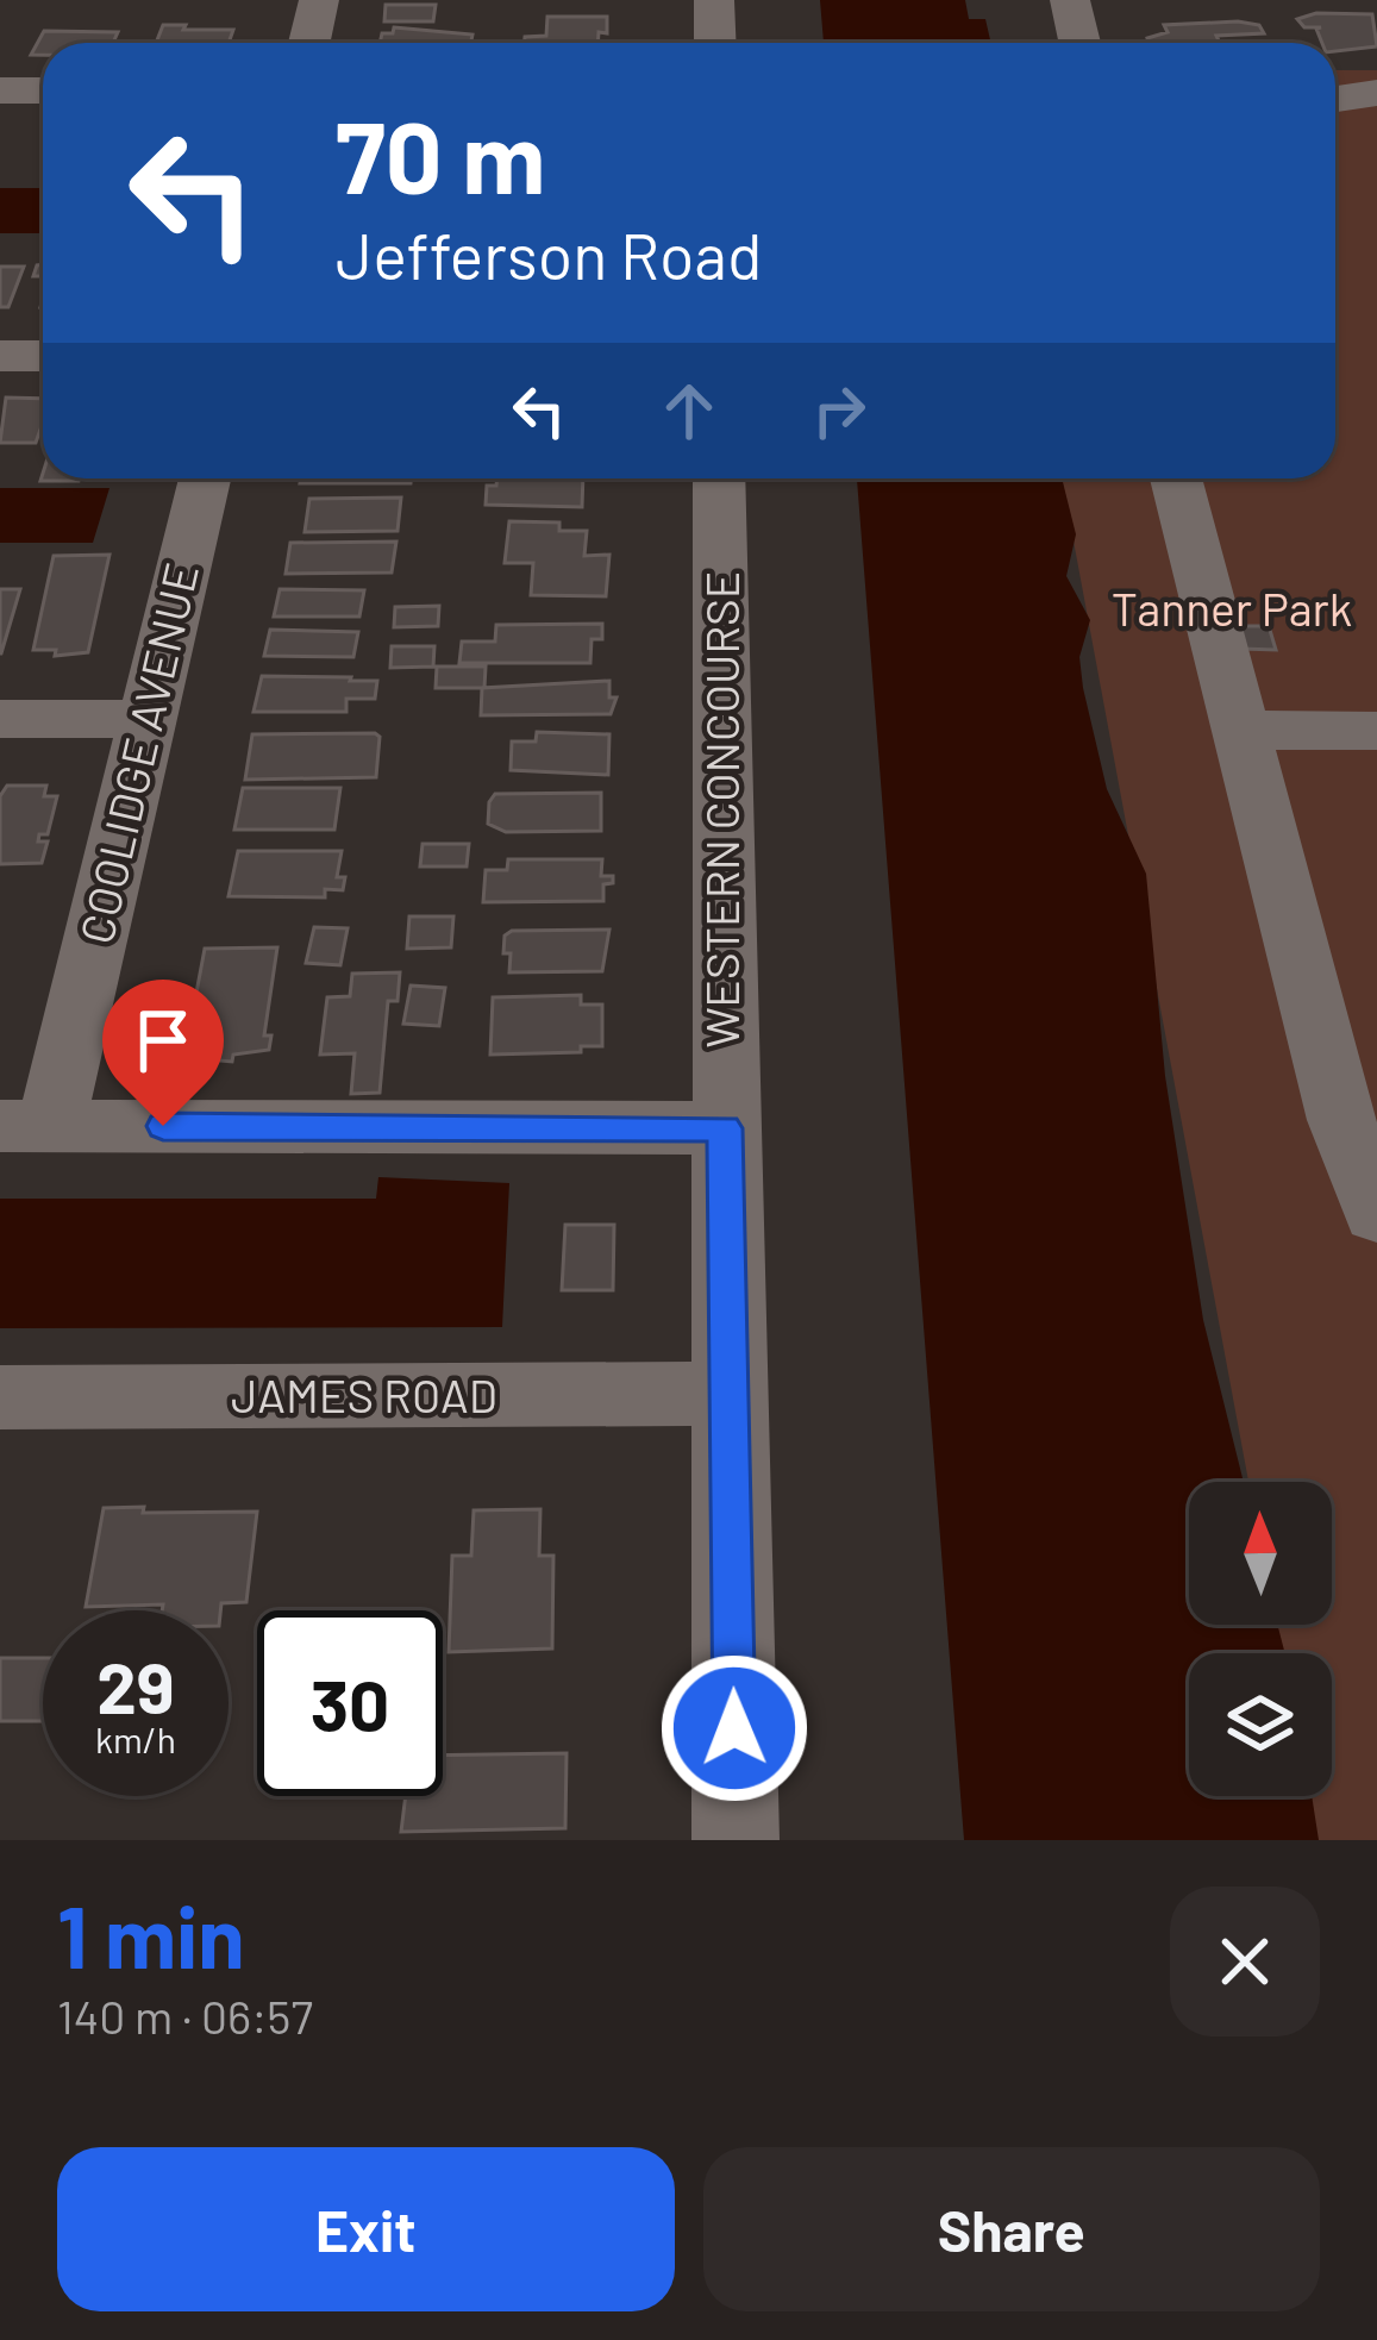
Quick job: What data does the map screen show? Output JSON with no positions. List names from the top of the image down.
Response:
{
  "streets": {
    "street": ["COOLIDGE AVENUE", "WESTERN CONCOURSE", "JAMES ROAD"]
  },
  "crossings": [
    ["WESTERN CONCOURSE", "JAMES ROAD"]
  ],
  "parks": ["Tanner Park"],
  "north": "top",
  "page": {
    "turn": ["70 m", "Jefferson Road"],
    "speed": "29 km/h",
    "limit": "30",
    "heading": ["1 min", "140 m · 06:57"],
    "buttons": ["Exit", "Share"]
  }
}
